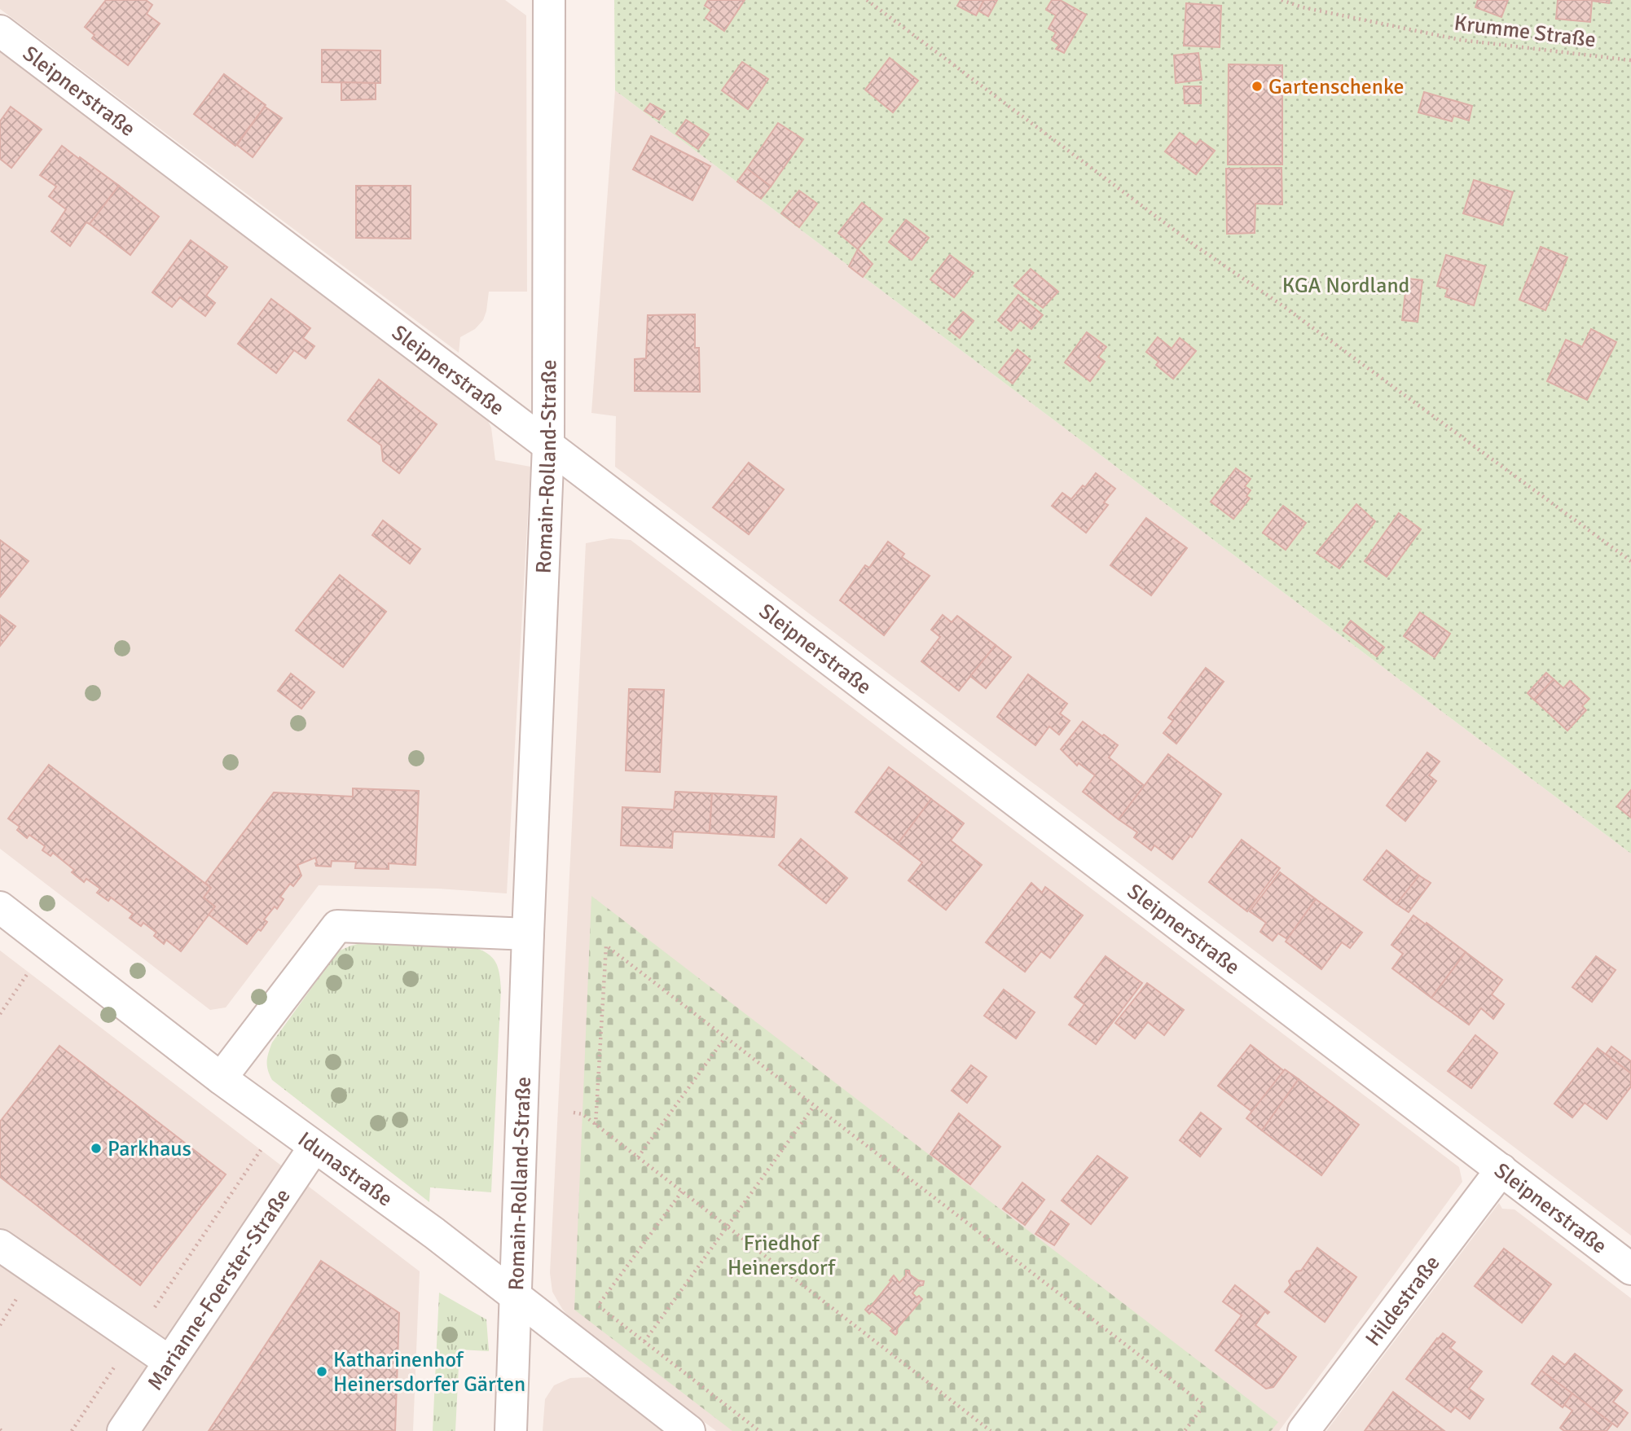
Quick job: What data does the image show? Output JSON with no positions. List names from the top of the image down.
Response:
{
  "streets": {
    "street": [
      "Sleipnerstraße",
      "Romain-Rolland-Straße",
      "Idunastraße",
      "Marianne-Foerster-Straße",
      "Hildestraße"
    ],
    "path": ["Krumme Straße"]
  },
  "crossings": [
    ["Sleipnerstraße", "Romain-Rolland-Straße"],
    ["Sleipnerstraße", "Hildestraße"],
    ["Romain-Rolland-Straße", "Idunastraße"],
    ["Idunastraße", "Marianne-Foerster-Straße"]
  ],
  "parks": ["KGA Nordland", "Friedhof Heinersdorf"],
  "places": ["Gartenschenke", "Parkhaus", "Katharinenhof Heinersdorfer Gärten"]
}
